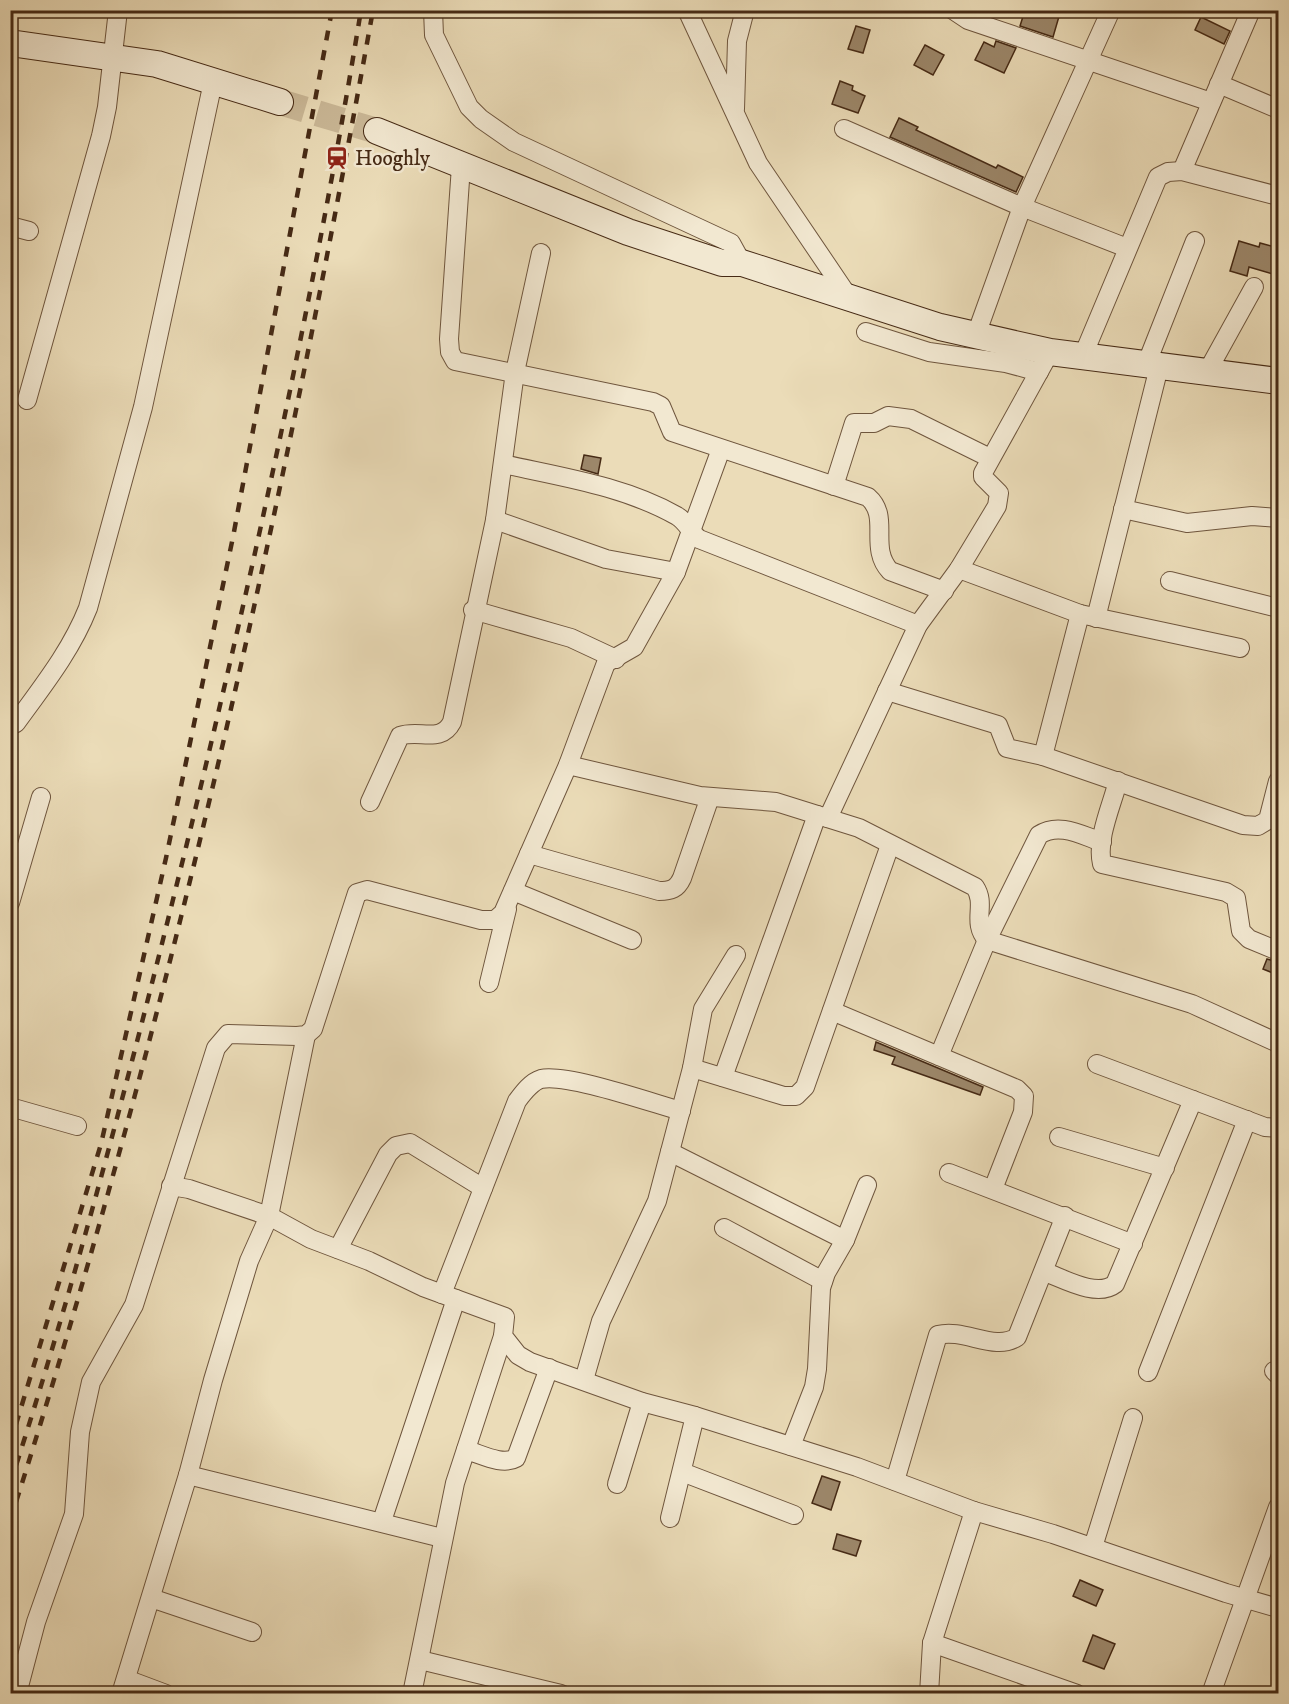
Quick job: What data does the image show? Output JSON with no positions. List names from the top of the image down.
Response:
{
  "places": {
    "station": ["Hooghly"]
  }
}
